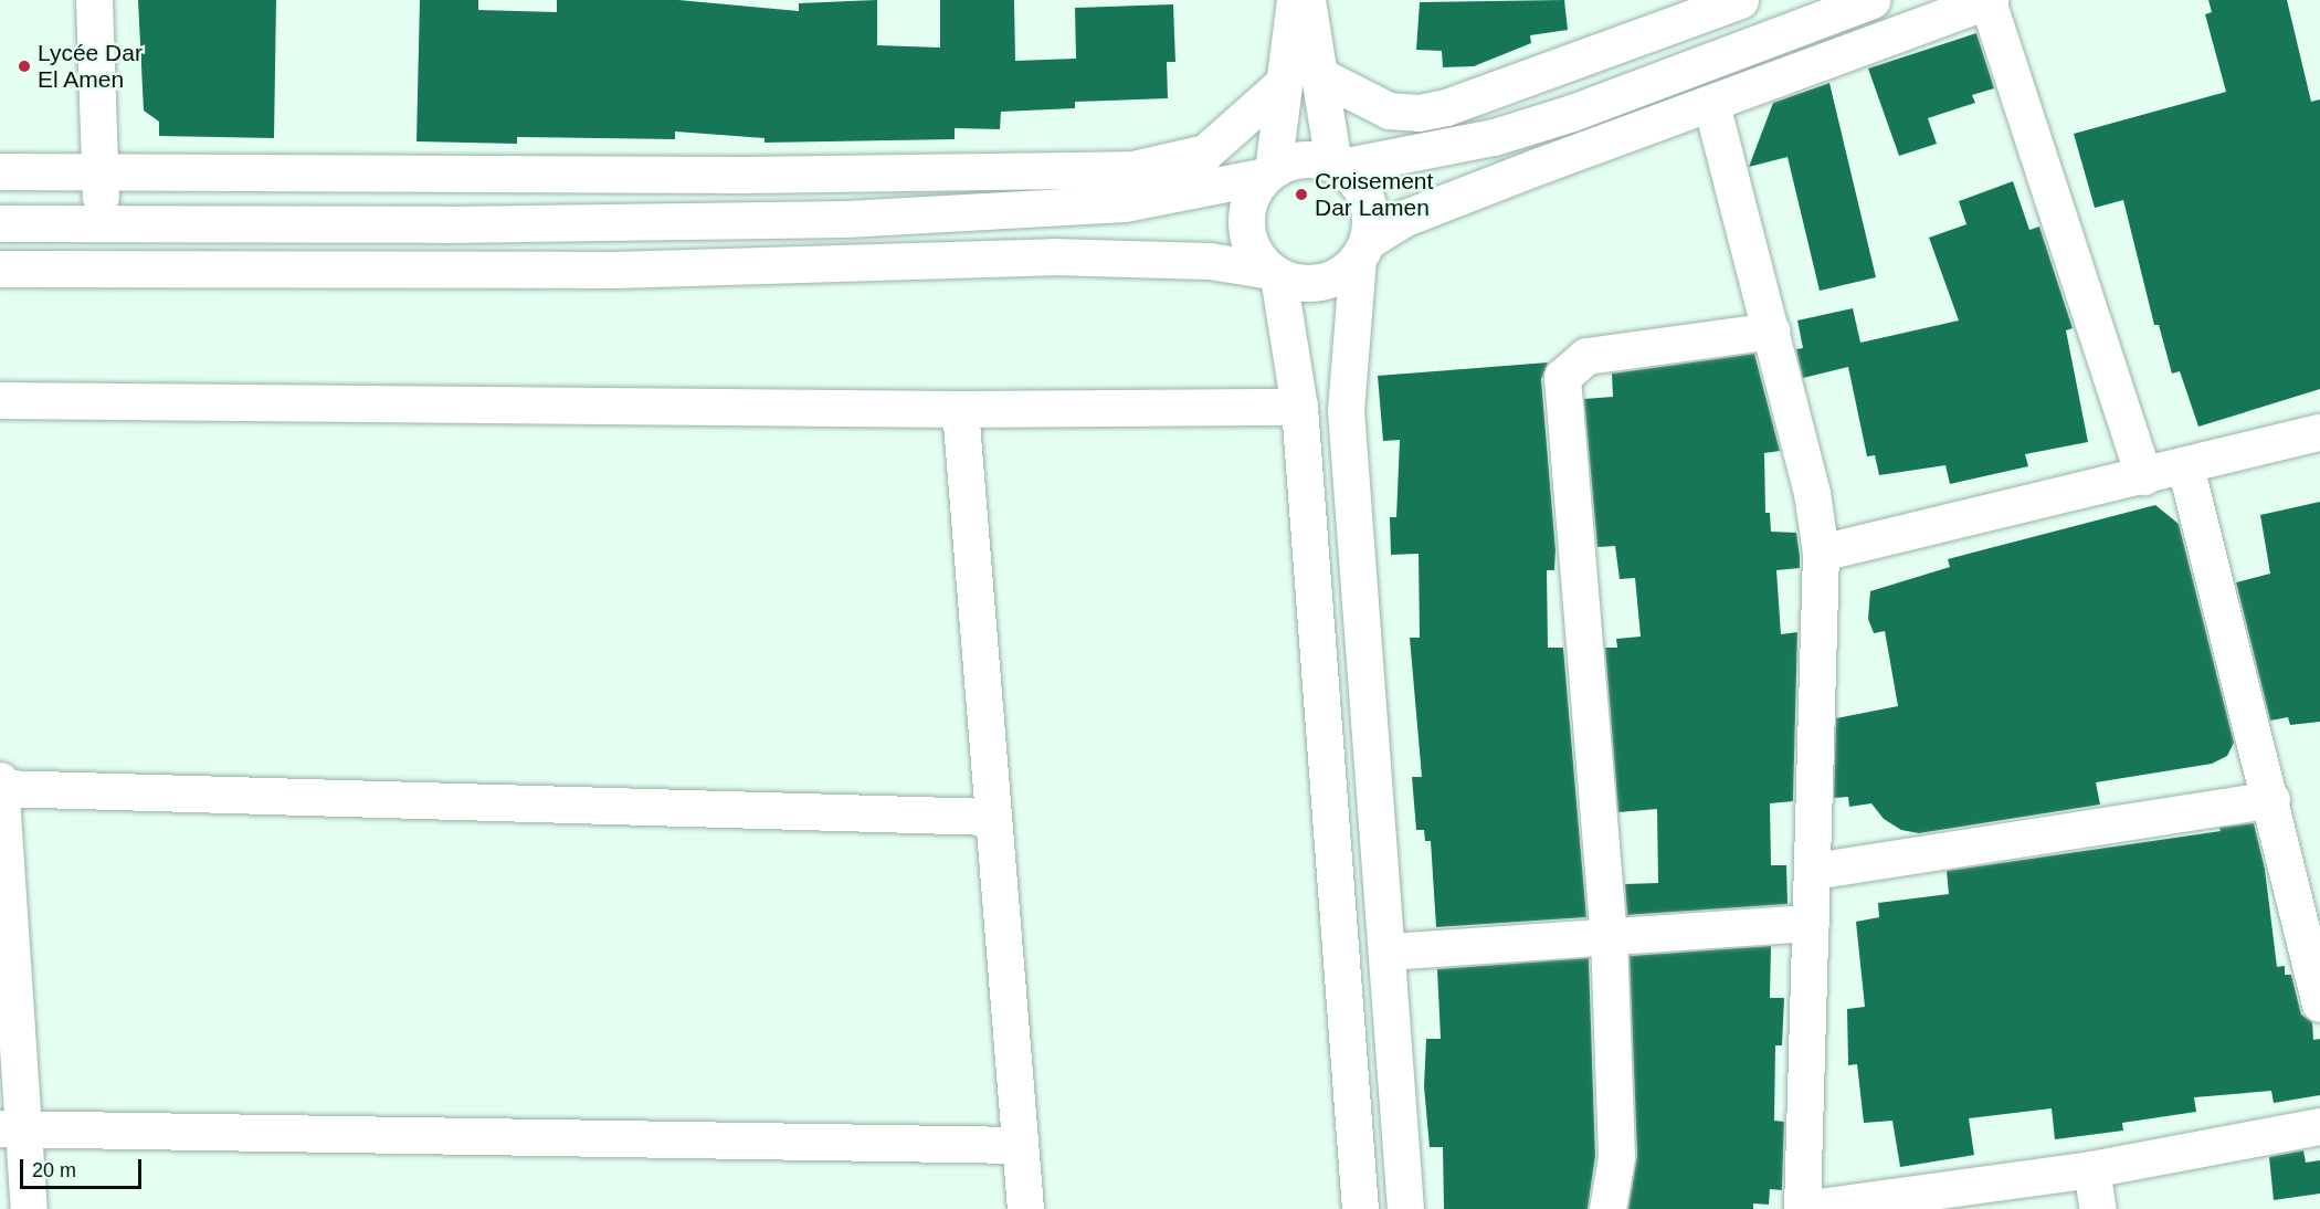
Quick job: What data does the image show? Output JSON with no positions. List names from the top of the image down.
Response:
{
  "places": ["Lycée Dar El Amen", "Croisement Dar Lamen"],
  "scale_bar": "20 m"
}
